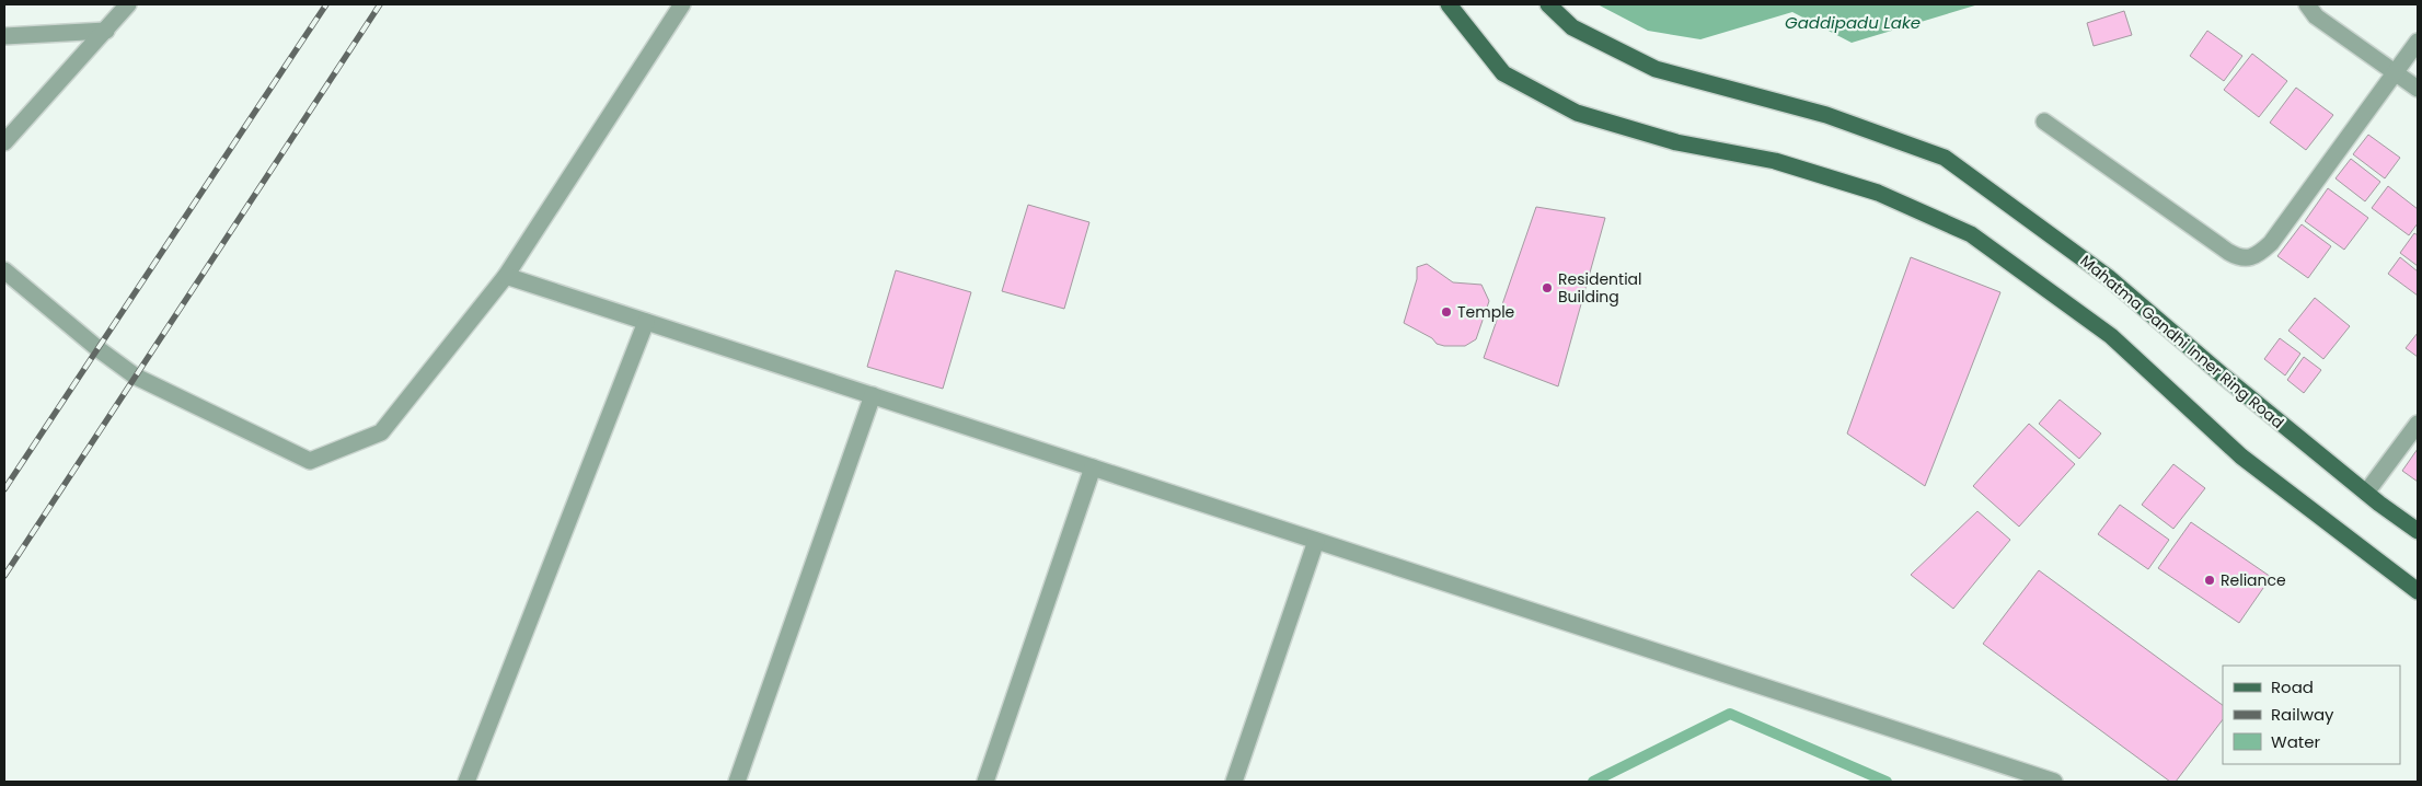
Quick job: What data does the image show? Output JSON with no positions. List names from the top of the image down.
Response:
{
  "streets": {
    "main road": ["Mahatma Gandhi Inner Ring Road"]
  },
  "water": ["Gaddipadu Lake"],
  "places": ["Residential Building", "Temple", "Reliance"],
  "legend": ["Road", "Railway", "Water"]
}
